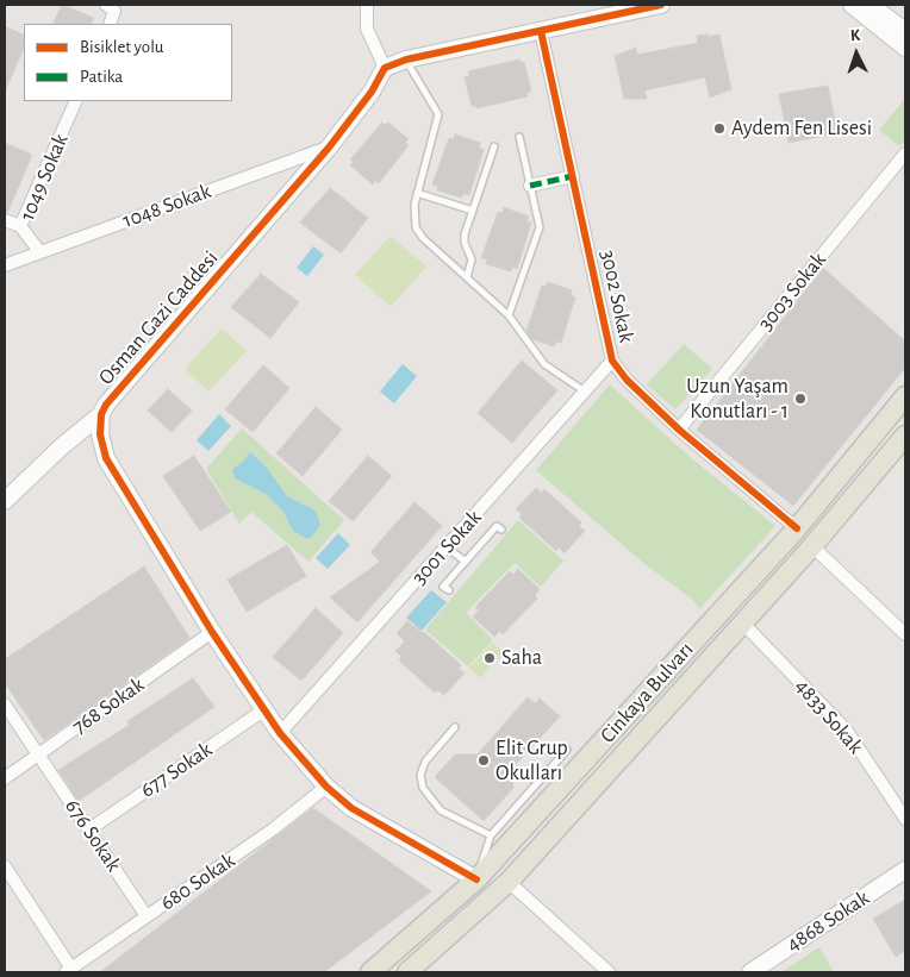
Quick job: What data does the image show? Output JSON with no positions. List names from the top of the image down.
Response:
{
  "streets": {
    "main road": ["Cinkaya Bulvarı"],
    "street": [
      "1049 Sokak",
      "1048 Sokak",
      "3003 Sokak",
      "3002 Sokak",
      "Osman Gazi Caddesi",
      "3001 Sokak",
      "768 Sokak",
      "4833 Sokak",
      "677 Sokak",
      "676 Sokak",
      "680 Sokak",
      "4868 Sokak"
    ]
  },
  "crossings": [
    ["1049 Sokak", "1048 Sokak"],
    ["1048 Sokak", "Osman Gazi Caddesi"],
    ["3003 Sokak", "3002 Sokak"],
    ["3002 Sokak", "3001 Sokak"],
    ["3002 Sokak", "Cinkaya Bulvarı"],
    ["Osman Gazi Caddesi", "3001 Sokak"],
    ["Osman Gazi Caddesi", "Cinkaya Bulvarı"],
    ["Osman Gazi Caddesi", "768 Sokak"],
    ["Osman Gazi Caddesi", "677 Sokak"],
    ["Osman Gazi Caddesi", "680 Sokak"],
    ["Cinkaya Bulvarı", "4833 Sokak"],
    ["768 Sokak", "676 Sokak"],
    ["677 Sokak", "676 Sokak"],
    ["676 Sokak", "680 Sokak"]
  ],
  "places": [
    "Aydem Fen Lisesi",
    "Uzun Yaşam Konutları - 1",
    "Saha",
    "Elit Grup Okulları"
  ],
  "legend": ["Bisiklet yolu", "Patika"],
  "north": "top"
}
